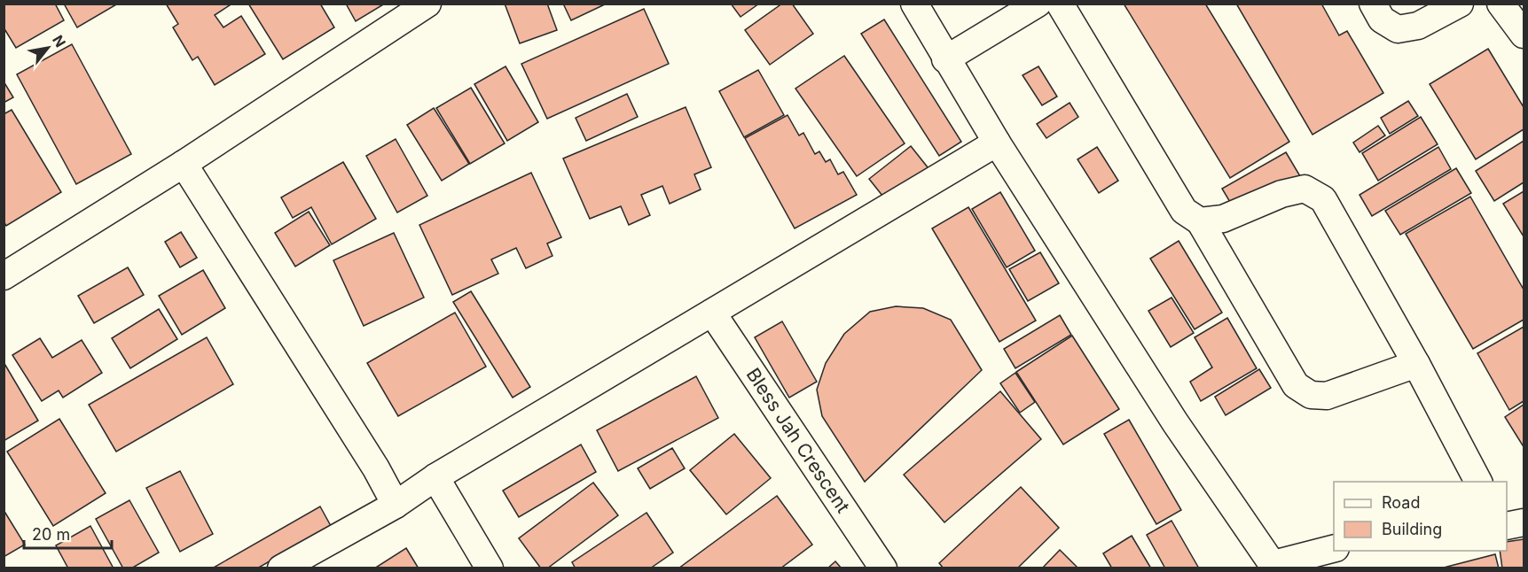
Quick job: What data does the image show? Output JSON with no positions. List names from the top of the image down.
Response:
{
  "streets": {
    "street": ["Bless Jah Crescent"]
  },
  "legend": ["Road", "Building"],
  "scale_bar": "20 m",
  "north": "top right"
}
